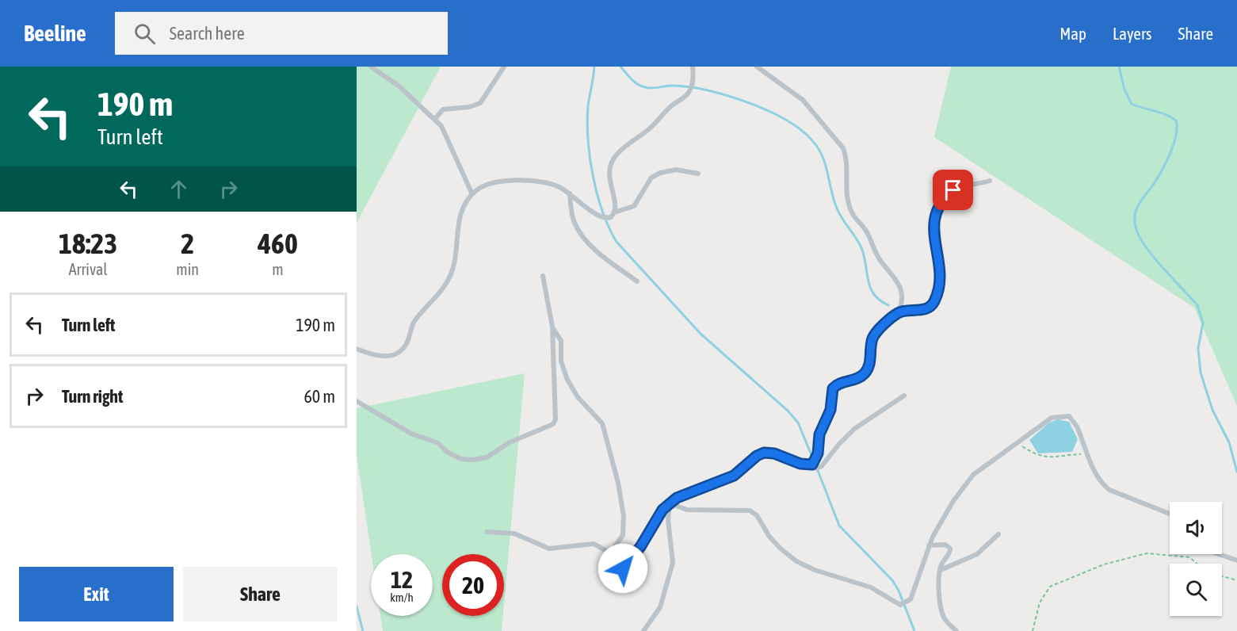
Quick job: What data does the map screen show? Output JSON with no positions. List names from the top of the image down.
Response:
{
  "page": {
    "header": "Beeline",
    "search": "Search here",
    "nav": ["Map", "Layers", "Share"],
    "turn": ["190 m", "Turn left"],
    "eta": [
      "18:23",
      "Arrival",
      "2",
      "min",
      "460",
      "m"
    ],
    "list": [
      {
        "name": "Turn left",
        "value": "190 m"
      },
      {
        "name": "Turn right",
        "value": "60 m"
      }
    ],
    "speed": "12 km/h",
    "limit": "20",
    "buttons": ["Exit", "Share"]
  }
}
